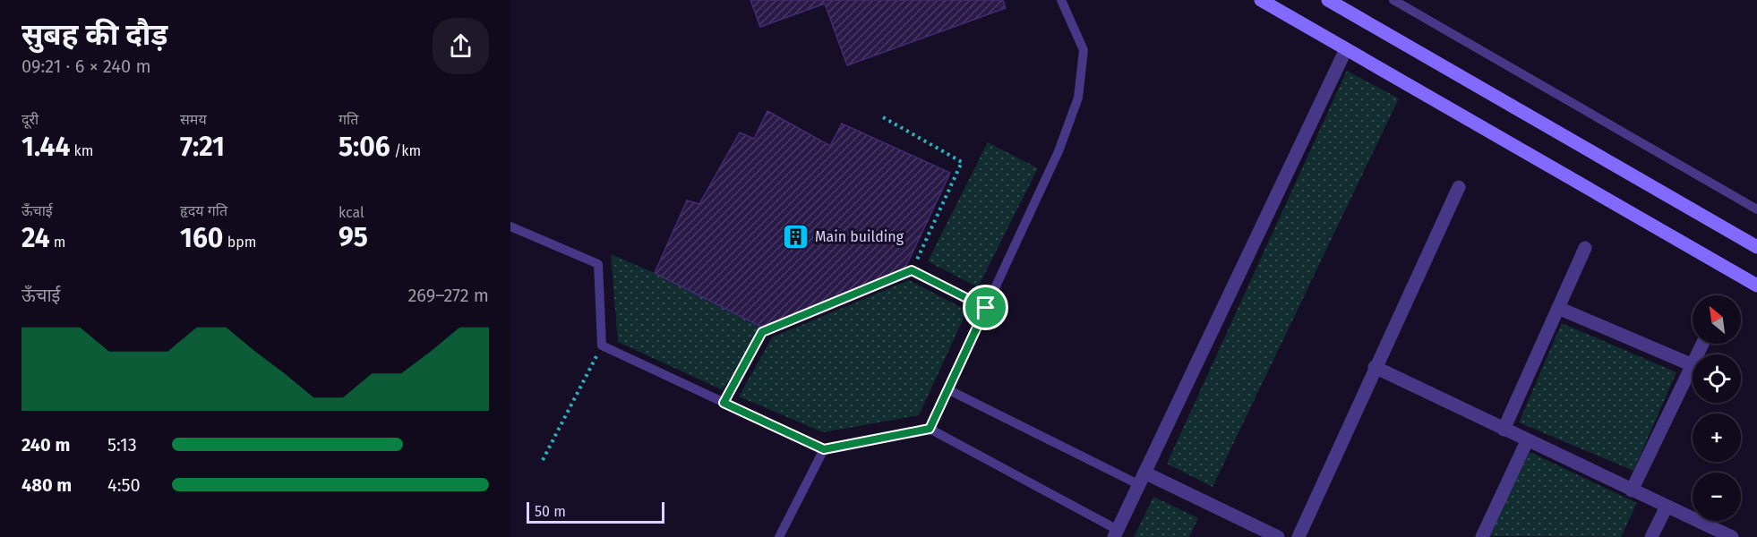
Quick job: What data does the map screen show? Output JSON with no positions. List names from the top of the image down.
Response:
{
  "places": {
    "building": ["Main building"]
  },
  "scale_bar": "50 m",
  "north": "top left",
  "page": {
    "heading": ["सुबह की दौड़", "09:21 · 6 × 240 m"],
    "stats": [
      ["दूरी", "1.44 km"],
      ["समय", "7:21"],
      ["गति", "5:06 /km"],
      ["ऊँचाई", "24 m"],
      ["हृदय गति", "160 bpm"],
      ["kcal", "95"]
    ],
    "chart": ["ऊँचाई", "269–272 m"],
    "map_buttons": ["+", "−"],
    "list": [
      {
        "name": "240 m",
        "note": "5:13"
      },
      {
        "name": "480 m",
        "note": "4:50"
      }
    ],
    "scale": "50 m"
  }
}
